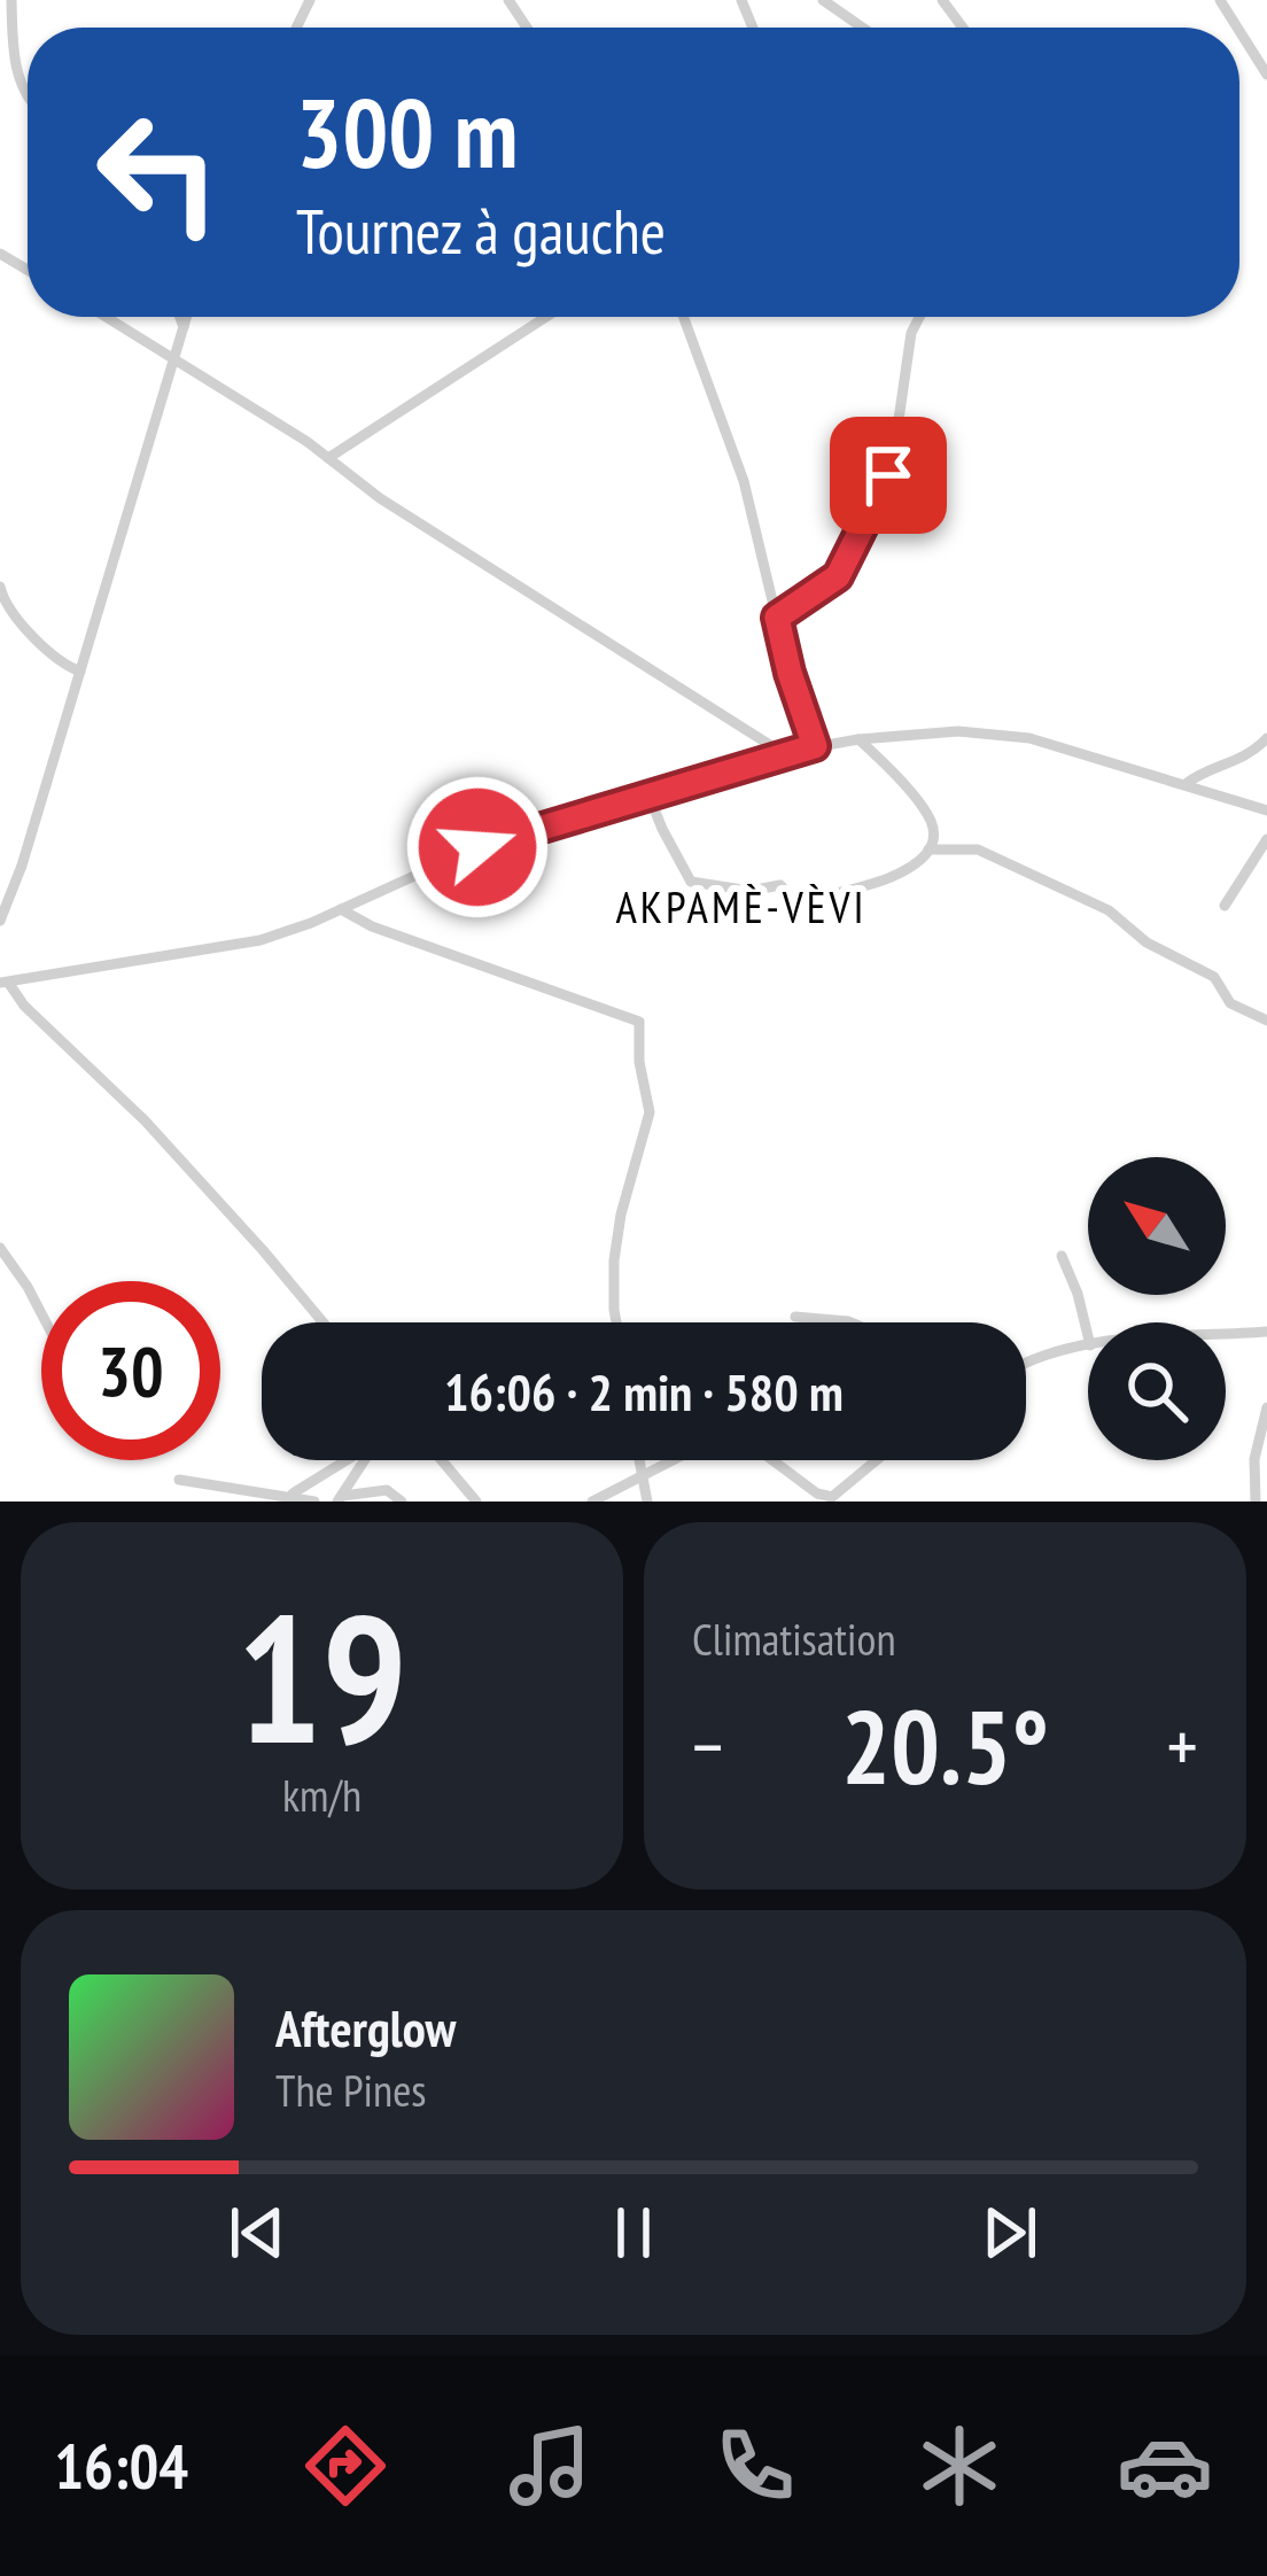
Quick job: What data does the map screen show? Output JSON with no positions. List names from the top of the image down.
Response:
{
  "districts": ["AKPAMÈ-VÈVI"],
  "north": "top left",
  "page": {
    "turn": ["300 m", "Tournez à gauche"],
    "limit": "30",
    "trip": "16:06 · 2 min · 580 m",
    "tile": [
      ["19", "km/h"],
      "Climatisation"
    ],
    "heat": ["−", "20.5°", "+"],
    "song": ["Afterglow", "The Pines"],
    "tabs": "16:04"
  }
}
